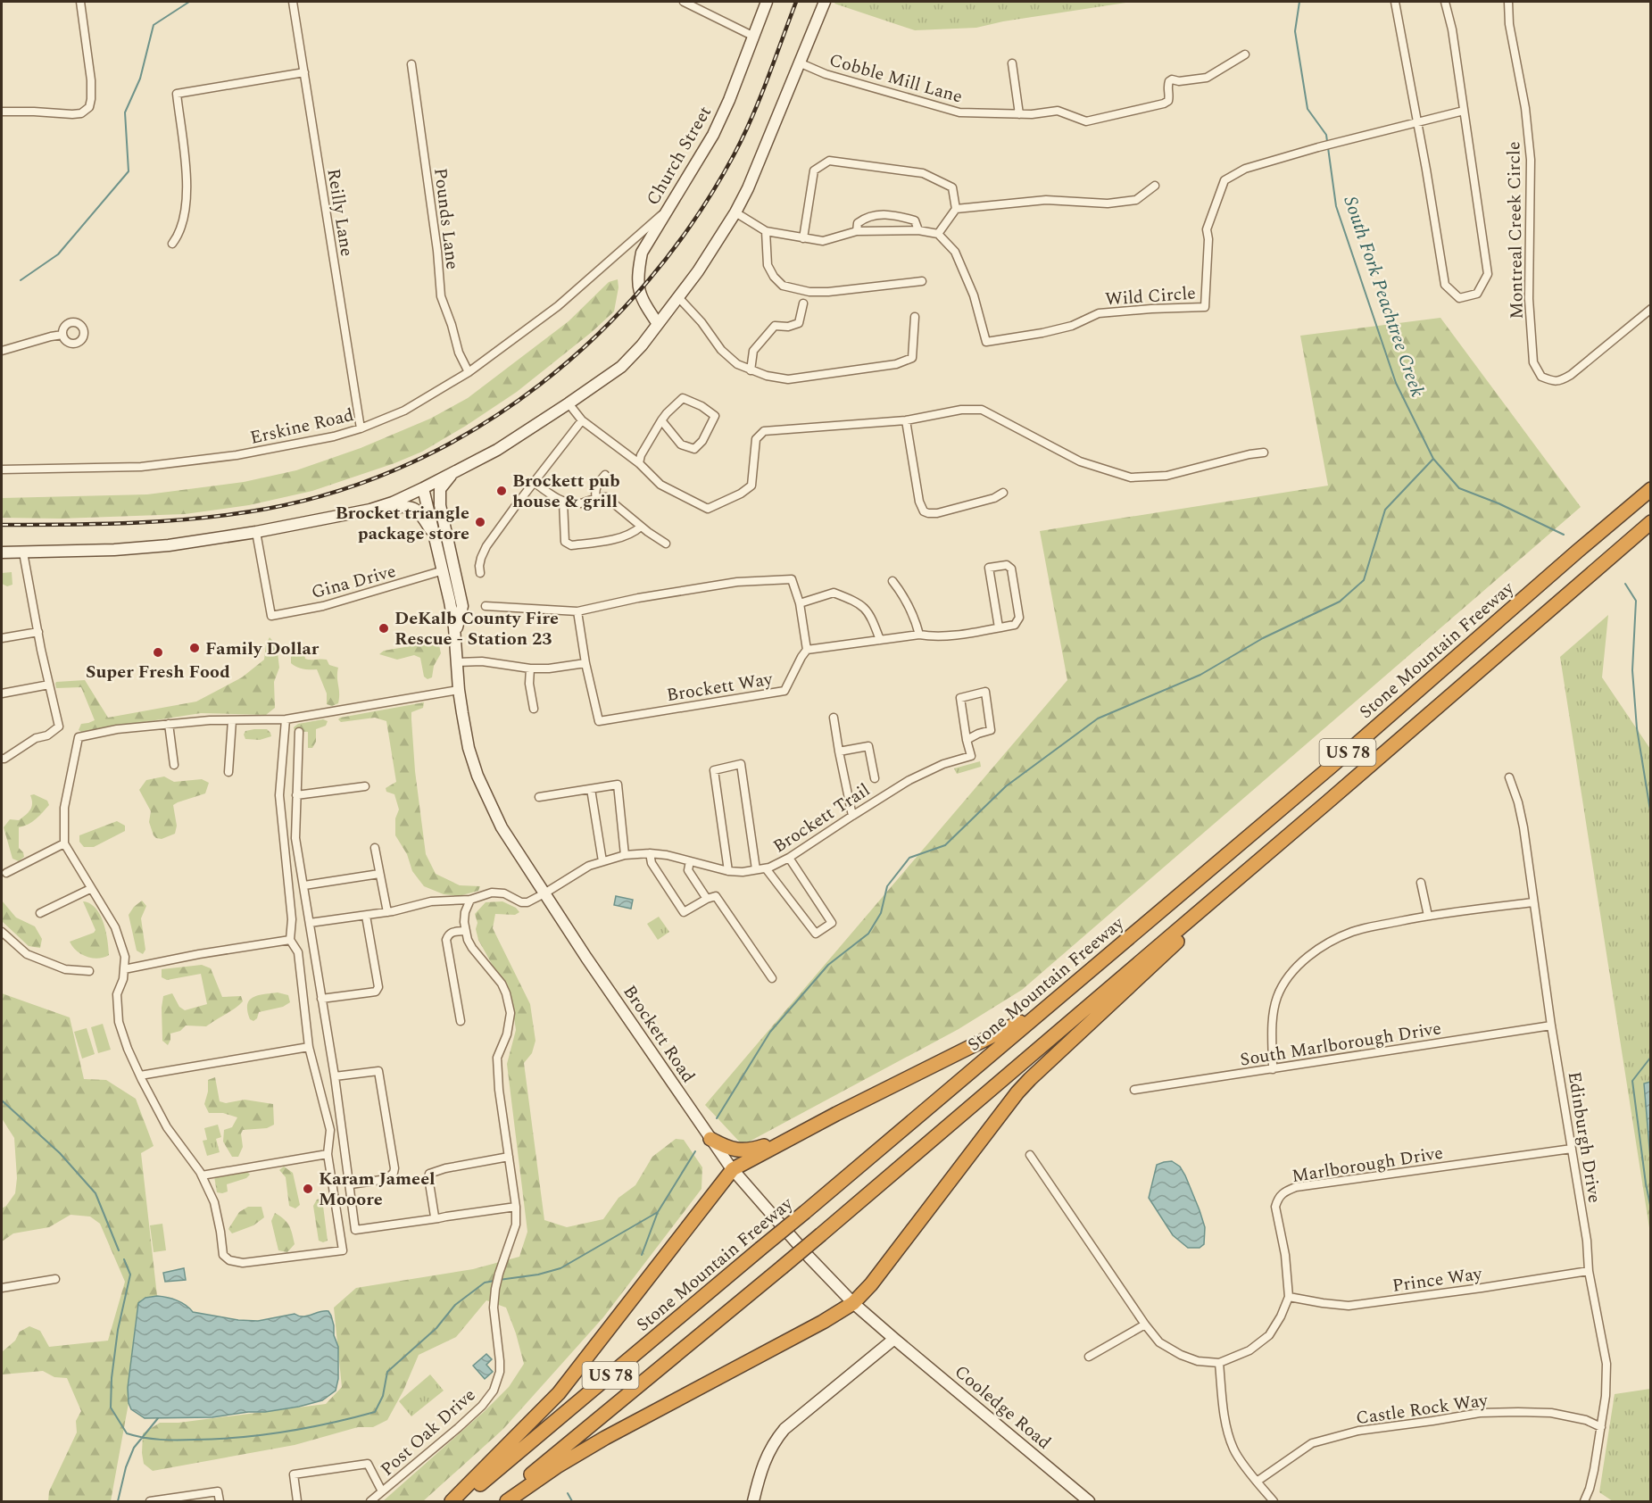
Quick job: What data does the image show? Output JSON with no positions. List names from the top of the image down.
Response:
{
  "streets": {
    "highway": ["Stone Mountain Freeway", "US 78"],
    "street": [
      "Cobble Mill Lane",
      "Church Street",
      "Reilly Lane",
      "Pounds Lane",
      "Montreal Creek Circle",
      "Wild Circle",
      "Erskine Road",
      "Gina Drive",
      "Brockett Way",
      "Brockett Trail",
      "Brockett Road",
      "South Marlborough Drive",
      "Edinburgh Drive",
      "Marlborough Drive",
      "Prince Way",
      "Cooledge Road",
      "Castle Rock Way",
      "Post Oak Drive"
    ]
  },
  "crossings": [
    ["Church Street", "Erskine Road"],
    ["Reilly Lane", "Erskine Road"],
    ["Pounds Lane", "Erskine Road"],
    ["Gina Drive", "Brockett Road"],
    ["Brockett Trail", "Brockett Road"],
    ["Brockett Road", "Cooledge Road"],
    ["South Marlborough Drive", "Edinburgh Drive"],
    ["Edinburgh Drive", "Marlborough Drive"],
    ["Edinburgh Drive", "Prince Way"],
    ["Edinburgh Drive", "Castle Rock Way"],
    ["Marlborough Drive", "Prince Way"]
  ],
  "water": ["South Fork Peachtree Creek"],
  "places": [
    "Brockett pub house & grill",
    "Brocket triangle package store",
    "DeKalb County Fire Rescue - Station 23",
    "Family Dollar",
    "Super Fresh Food",
    "Karam Jameel Mooore"
  ]
}
